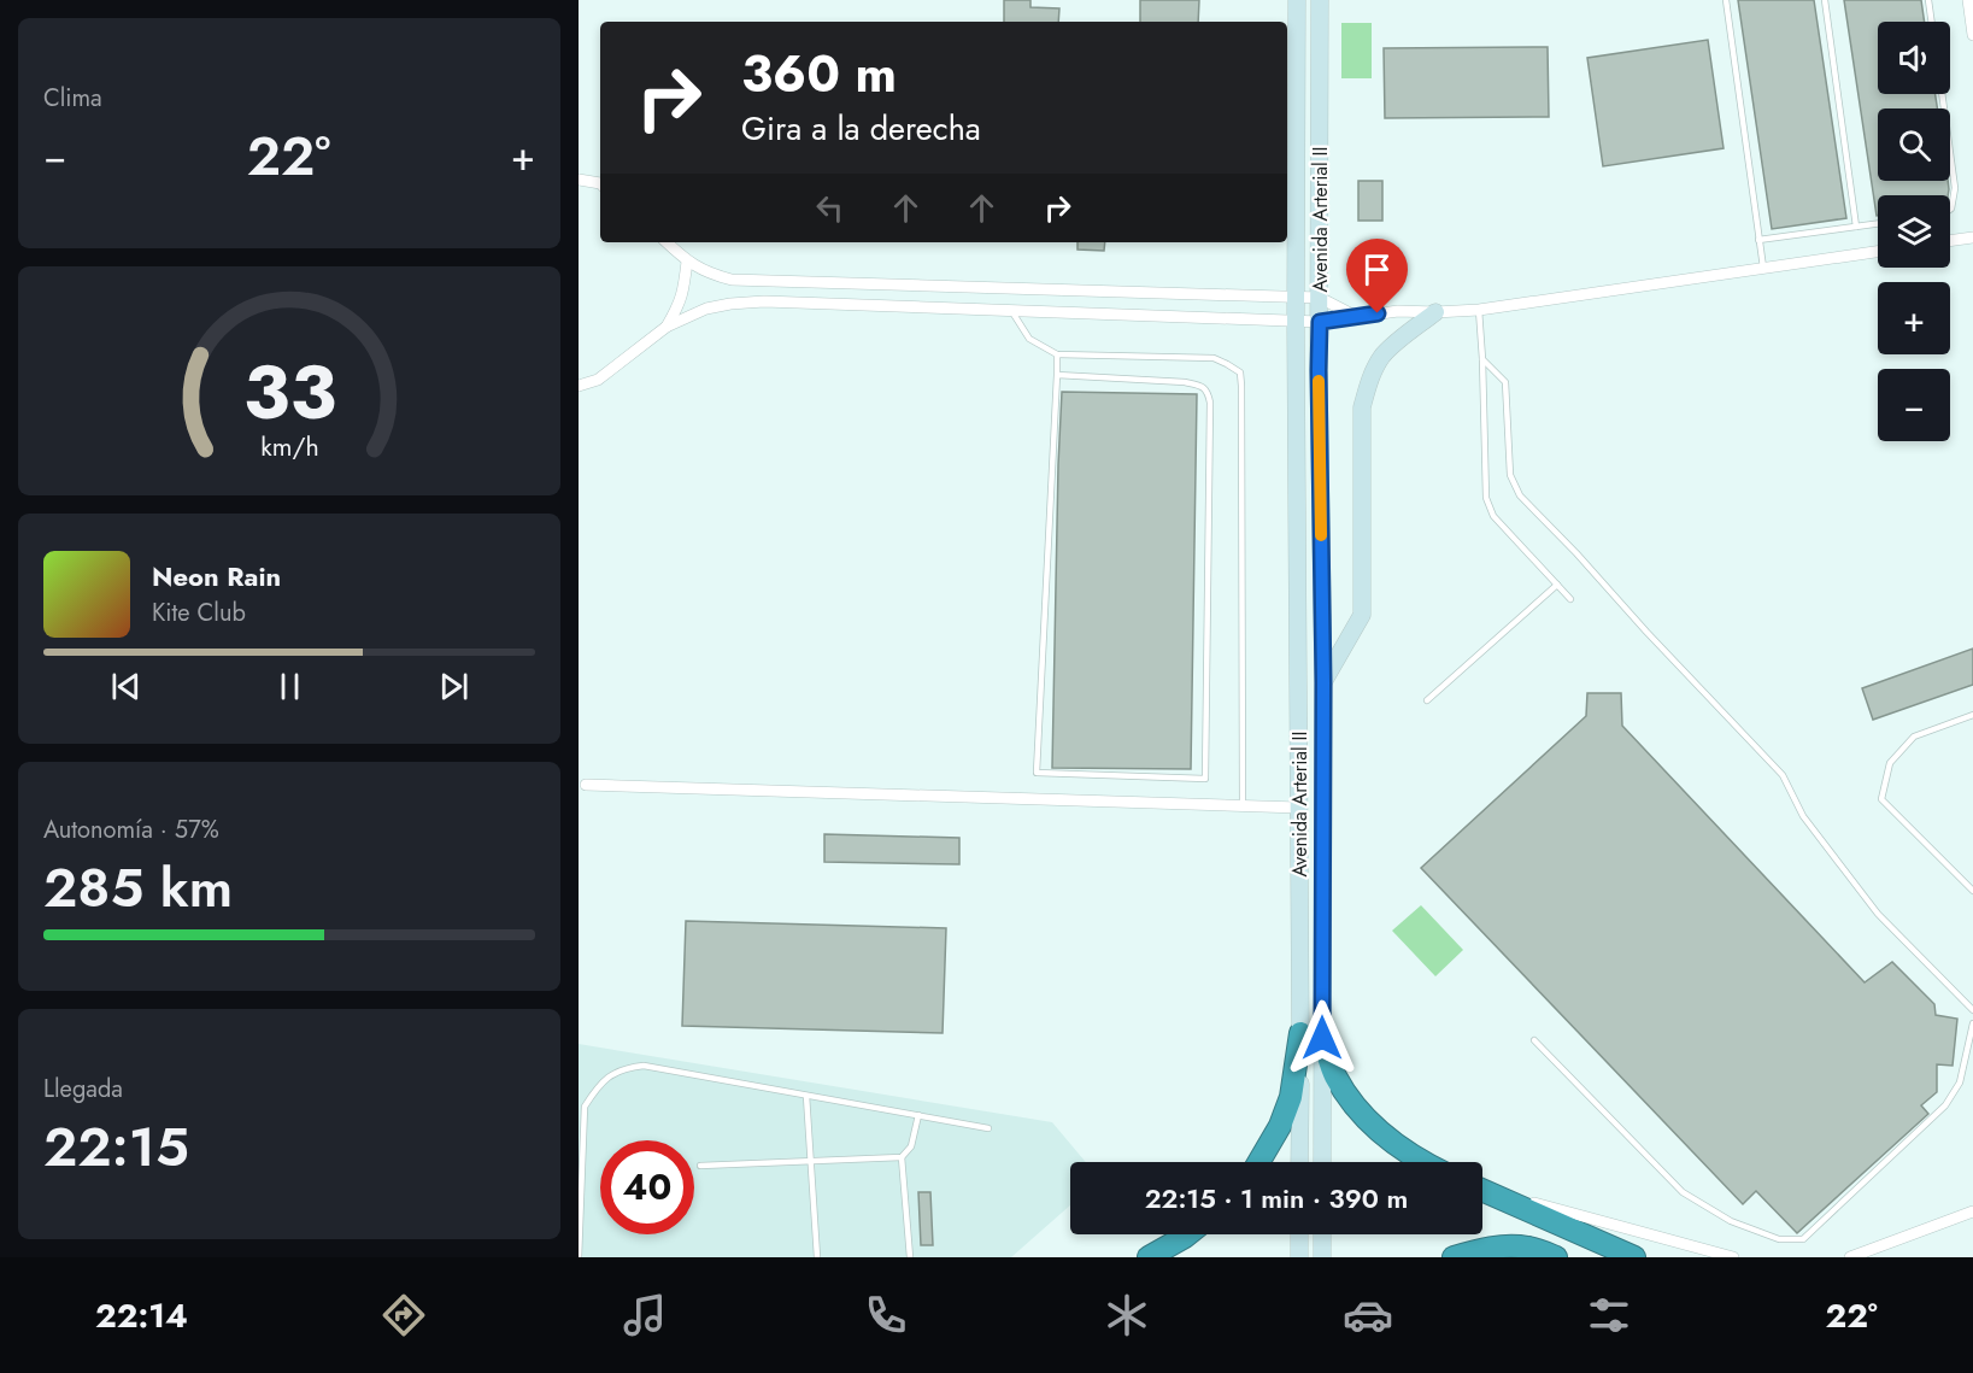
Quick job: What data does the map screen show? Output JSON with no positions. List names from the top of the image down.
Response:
{
  "streets": {
    "street": ["Avenida Arterial II"]
  },
  "page": {
    "tile": [
      "Clima",
      ["Autonomía · 57%", "285 km"],
      ["Llegada", "22:15"]
    ],
    "map_buttons": ["+", "−"],
    "turn": ["360 m", "Gira a la derecha"],
    "heat": ["−", "22°", "+"],
    "song": ["Neon Rain", "Kite Club"],
    "limit": "40",
    "trip": "22:15 · 1 min · 390 m",
    "tabs": ["22:14", "22°"],
    "gauge": ["33", "km/h"]
  }
}
